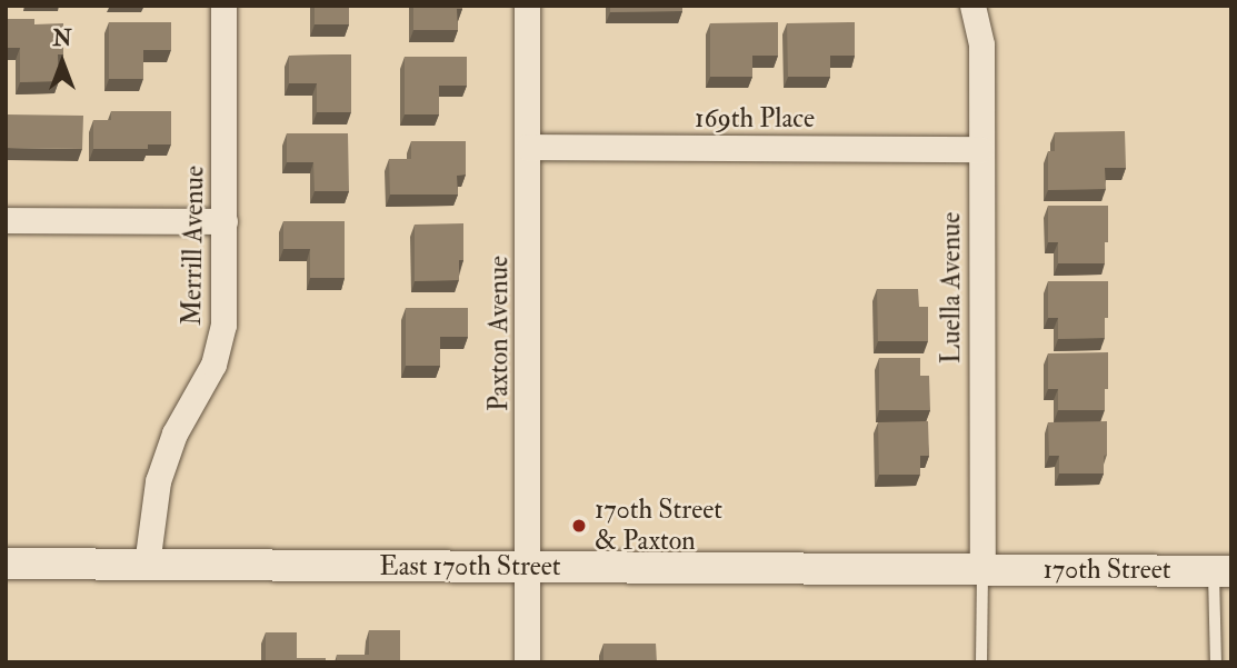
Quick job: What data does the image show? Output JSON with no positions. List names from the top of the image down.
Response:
{
  "streets": {
    "street": [
      "169th Place",
      "Merrill Avenue",
      "Luella Avenue",
      "Paxton Avenue",
      "East 170th Street",
      "170th Street"
    ]
  },
  "crossings": [
    ["169th Place", "Luella Avenue"],
    ["169th Place", "Paxton Avenue"],
    ["Merrill Avenue", "East 170th Street"],
    ["Luella Avenue", "East 170th Street"],
    ["Luella Avenue", "170th Street"],
    ["Paxton Avenue", "East 170th Street"],
    ["East 170th Street", "170th Street"]
  ],
  "places": ["170th Street & Paxton"],
  "north": "top"
}
